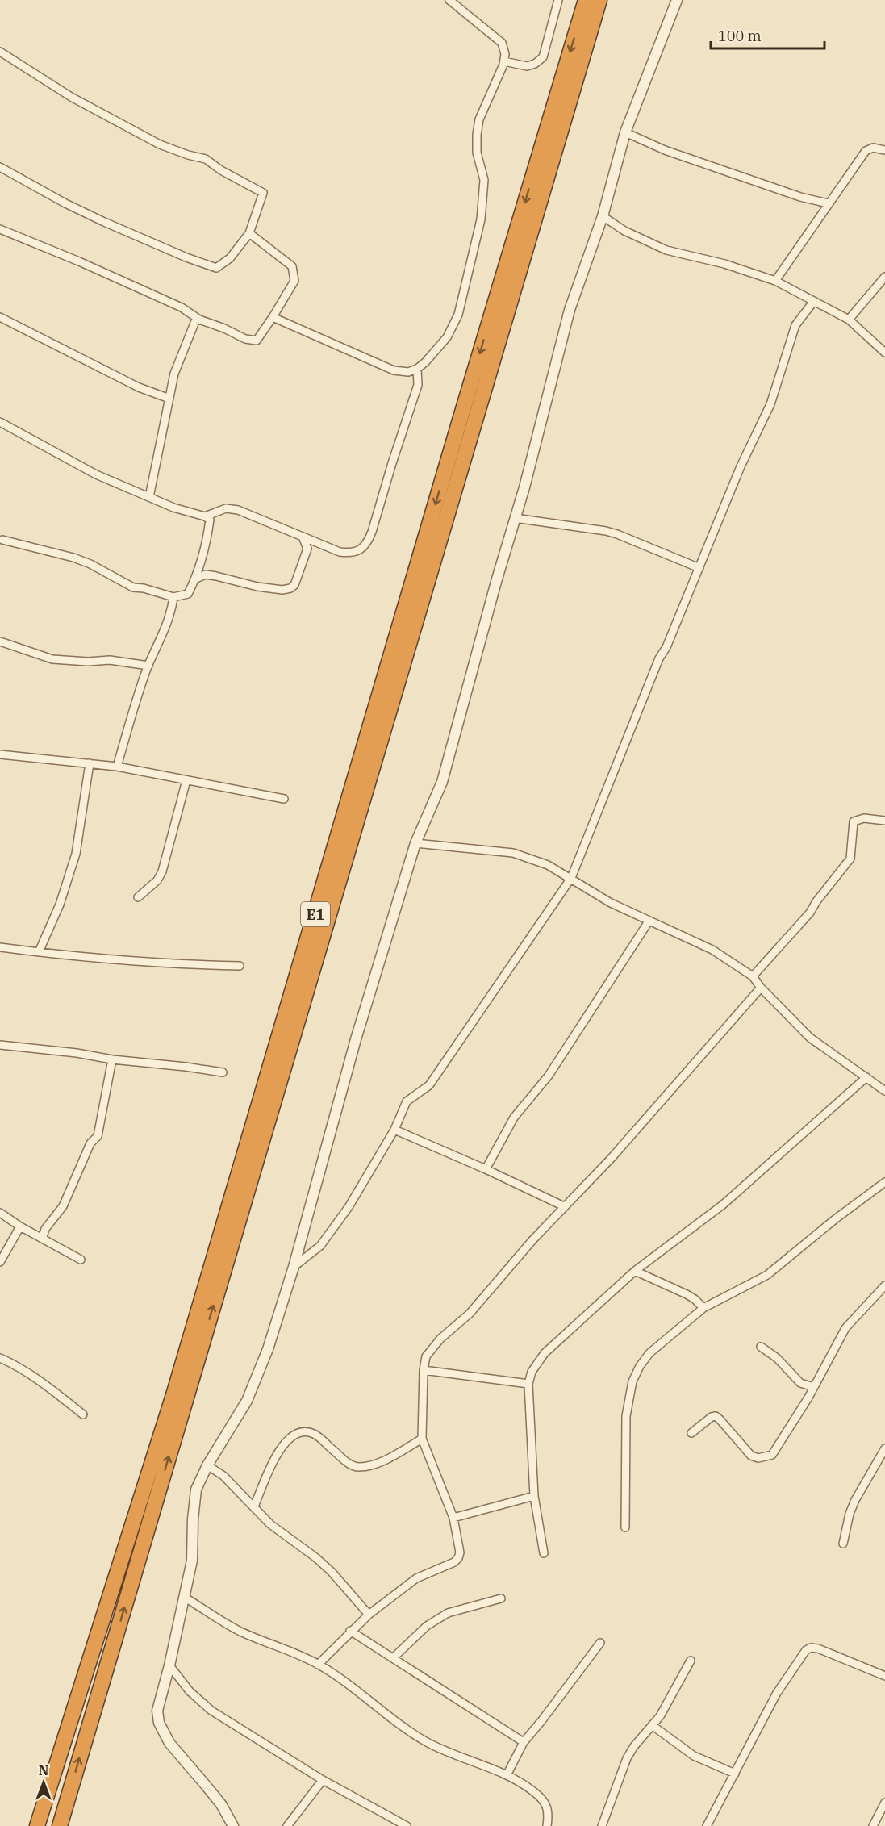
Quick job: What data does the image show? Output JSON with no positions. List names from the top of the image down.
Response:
{
  "streets": {
    "highway": ["E1"]
  },
  "scale_bar": "100 m",
  "north": "top"
}
